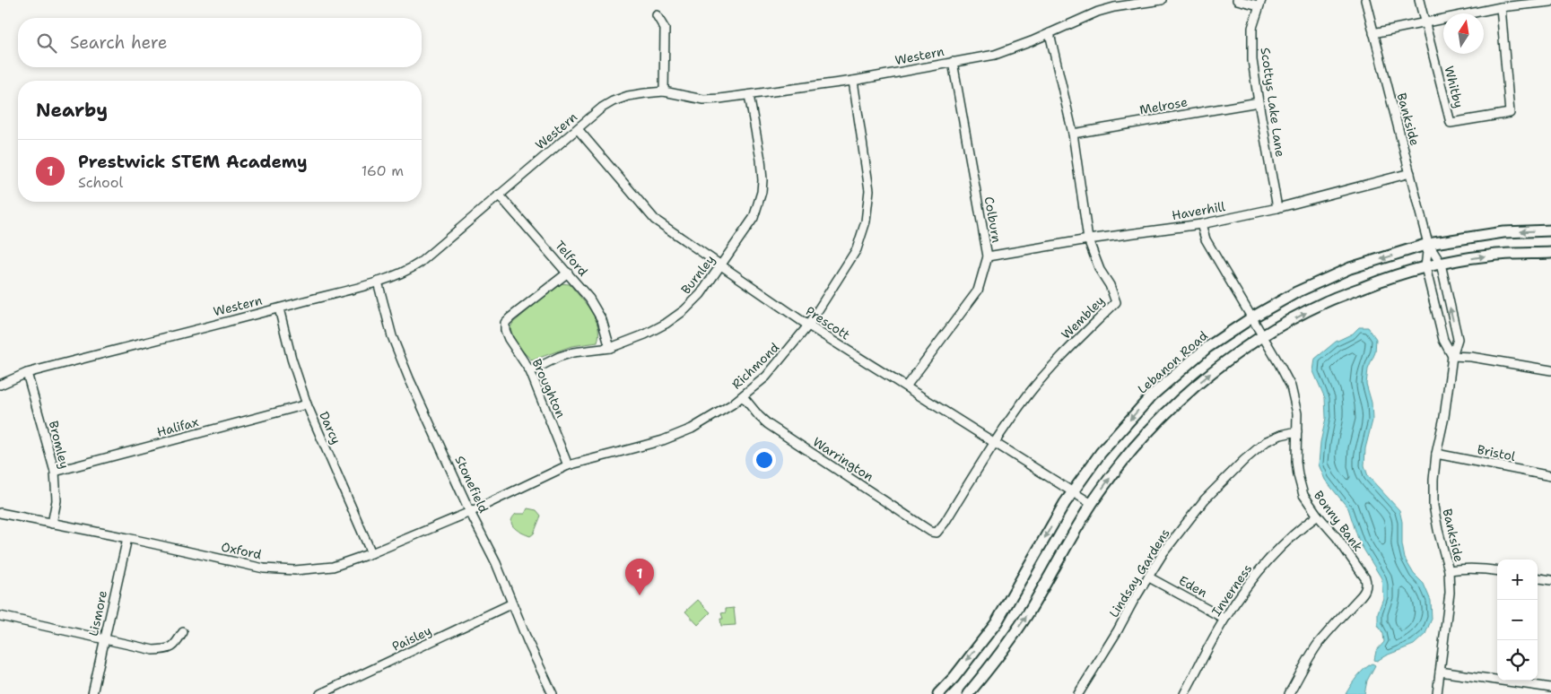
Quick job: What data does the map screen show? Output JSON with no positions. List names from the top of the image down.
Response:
{
  "streets": {
    "main road": ["Lebanon Road"],
    "street": [
      "Western",
      "Whitby",
      "Scottys Lake Lane",
      "Melrose",
      "Bankside",
      "Haverhill",
      "Colburn",
      "Telford",
      "Burnley",
      "Wembley",
      "Prescott",
      "Richmond",
      "Broughton",
      "Halifax",
      "Darcy",
      "Bromley",
      "Bristol",
      "Warrington",
      "Stonefield",
      "Bonny Bank",
      "Oxford",
      "Lindsay Gardens",
      "Eden",
      "Inverness",
      "Lismore",
      "Paisley"
    ]
  },
  "crossings": [
    ["Western", "Colburn"],
    ["Western", "Telford"],
    ["Western", "Burnley"],
    ["Western", "Wembley"],
    ["Western", "Prescott"],
    ["Western", "Richmond"],
    ["Western", "Darcy"],
    ["Western", "Bromley"],
    ["Western", "Stonefield"],
    ["Scottys Lake Lane", "Melrose"],
    ["Scottys Lake Lane", "Haverhill"],
    ["Melrose", "Wembley"],
    ["Bankside", "Haverhill"],
    ["Bankside", "Lebanon Road"],
    ["Bankside", "Bristol"],
    ["Haverhill", "Colburn"],
    ["Haverhill", "Wembley"],
    ["Haverhill", "Bonny Bank"],
    ["Colburn", "Prescott"],
    ["Telford", "Burnley"],
    ["Telford", "Broughton"],
    ["Burnley", "Prescott"],
    ["Burnley", "Broughton"],
    ["Wembley", "Prescott"],
    ["Wembley", "Warrington"],
    ["Prescott", "Lebanon Road"],
    ["Prescott", "Richmond"],
    ["Lebanon Road", "Bonny Bank"],
    ["Richmond", "Broughton"],
    ["Richmond", "Warrington"],
    ["Richmond", "Stonefield"],
    ["Richmond", "Oxford"],
    ["Halifax", "Darcy"],
    ["Halifax", "Bromley"],
    ["Darcy", "Oxford"],
    ["Bromley", "Oxford"],
    ["Stonefield", "Oxford"],
    ["Stonefield", "Paisley"],
    ["Bonny Bank", "Lindsay Gardens"],
    ["Bonny Bank", "Inverness"],
    ["Oxford", "Lismore"],
    ["Lindsay Gardens", "Eden"],
    ["Eden", "Inverness"]
  ],
  "north": "top",
  "page": {
    "search": "Search here",
    "heading": "Nearby",
    "list": [
      {
        "mark": "1",
        "name": "Prestwick STEM Academy",
        "note": "School",
        "value": "160 m"
      }
    ],
    "pins": "1",
    "map_buttons": ["+", "−"]
  }
}
